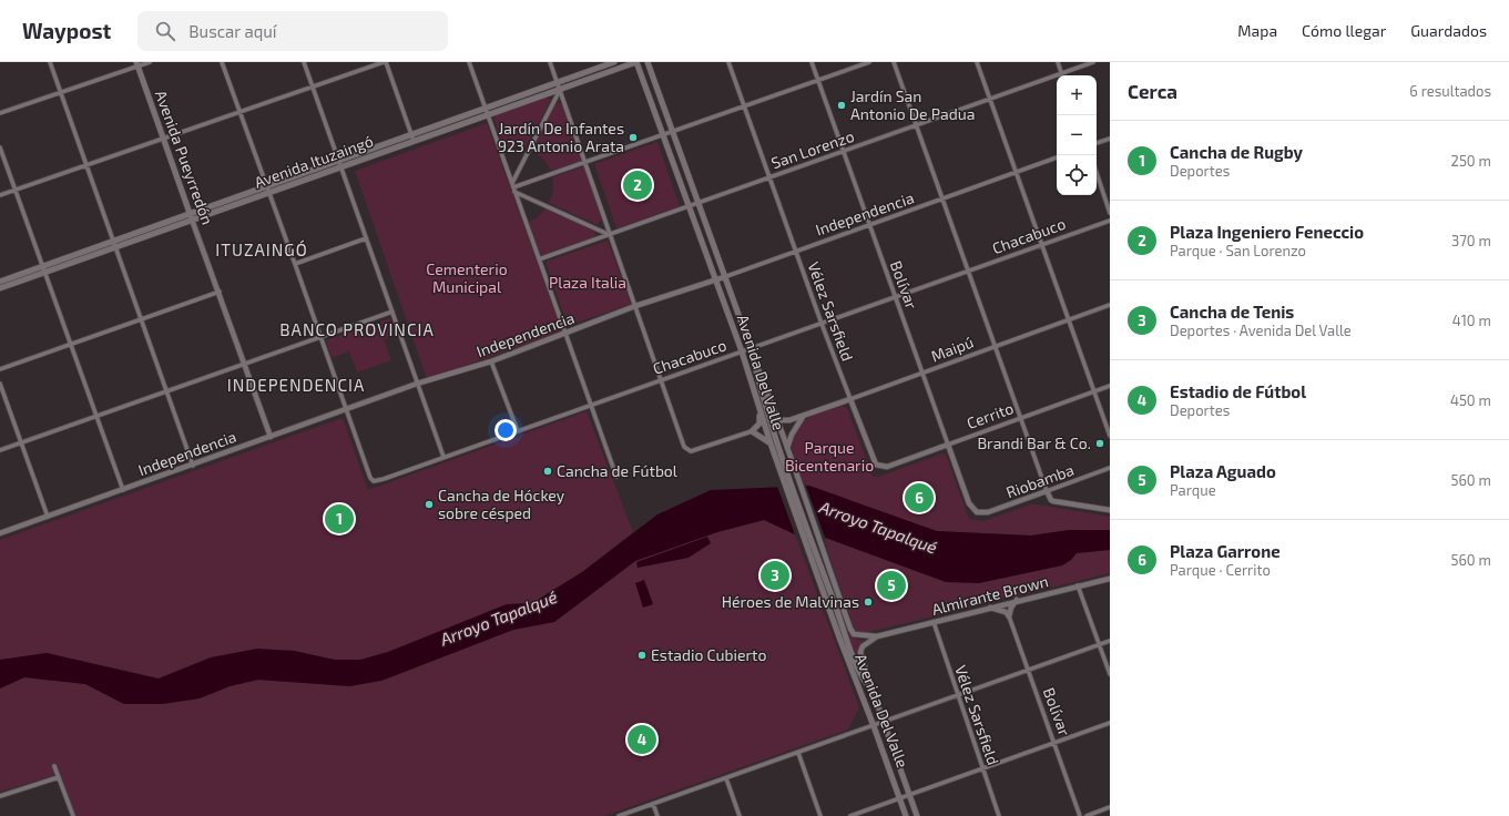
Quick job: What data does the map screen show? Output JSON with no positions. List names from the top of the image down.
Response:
{
  "streets": {
    "main road": ["Avenida Pueyrredón", "Avenida Ituzaingó", "Avenida Del Valle"],
    "street": [
      "San Lorenzo",
      "Independencia",
      "Chacabuco",
      "Bolívar",
      "Vélez Sarsfield",
      "Maipú",
      "Cerrito",
      "Riobamba",
      "Almirante Brown"
    ]
  },
  "crossings": [
    ["San Lorenzo", "Bolívar"],
    ["San Lorenzo", "Vélez Sarsfield"],
    ["San Lorenzo", "Avenida Del Valle"],
    ["Avenida Pueyrredón", "Avenida Ituzaingó"],
    ["Avenida Pueyrredón", "Independencia"],
    ["Avenida Ituzaingó", "Avenida Del Valle"],
    ["Independencia", "Chacabuco"],
    ["Independencia", "Bolívar"],
    ["Independencia", "Vélez Sarsfield"],
    ["Independencia", "Avenida Del Valle"],
    ["Chacabuco", "Bolívar"],
    ["Chacabuco", "Vélez Sarsfield"],
    ["Chacabuco", "Avenida Del Valle"],
    ["Bolívar", "Maipú"],
    ["Bolívar", "Cerrito"],
    ["Bolívar", "Riobamba"],
    ["Vélez Sarsfield", "Maipú"],
    ["Vélez Sarsfield", "Cerrito"],
    ["Vélez Sarsfield", "Almirante Brown"],
    ["Maipú", "Avenida Del Valle"],
    ["Avenida Del Valle", "Almirante Brown"]
  ],
  "districts": ["ITUZAINGÓ", "BANCO PROVINCIA", "INDEPENDENCIA"],
  "water": ["Arroyo Tapalqué"],
  "parks": ["Cementerio Municipal", "Plaza Italia", "Parque Bicentenario"],
  "places": [
    "Jardín San Antonio De Padua",
    "Jardín De Infantes 923 Antonio Arata",
    "Brandi Bar & Co.",
    "Cancha de Fútbol",
    "Cancha de Hóckey sobre césped",
    "Héroes de Malvinas",
    "Estadio Cubierto"
  ],
  "page": {
    "header": "Waypost",
    "search": "Buscar aquí",
    "nav": ["Mapa", "Cómo llegar", "Guardados"],
    "heading": ["Cerca", "6 resultados"],
    "map_buttons": ["+", "−"],
    "list": [
      {
        "mark": "1",
        "name": "Cancha de Rugby",
        "note": "Deportes",
        "value": "250 m"
      },
      {
        "mark": "2",
        "name": "Plaza Ingeniero Feneccio",
        "note": "Parque · San Lorenzo",
        "value": "370 m"
      },
      {
        "mark": "3",
        "name": "Cancha de Tenis",
        "note": "Deportes · Avenida Del Valle",
        "value": "410 m"
      },
      {
        "mark": "4",
        "name": "Estadio de Fútbol",
        "note": "Deportes",
        "value": "450 m"
      },
      {
        "mark": "5",
        "name": "Plaza Aguado",
        "note": "Parque",
        "value": "560 m"
      },
      {
        "mark": "6",
        "name": "Plaza Garrone",
        "note": "Parque · Cerrito",
        "value": "560 m"
      }
    ],
    "pins": [
      "2",
      "6",
      "1",
      "3",
      "5",
      "4"
    ]
  }
}
